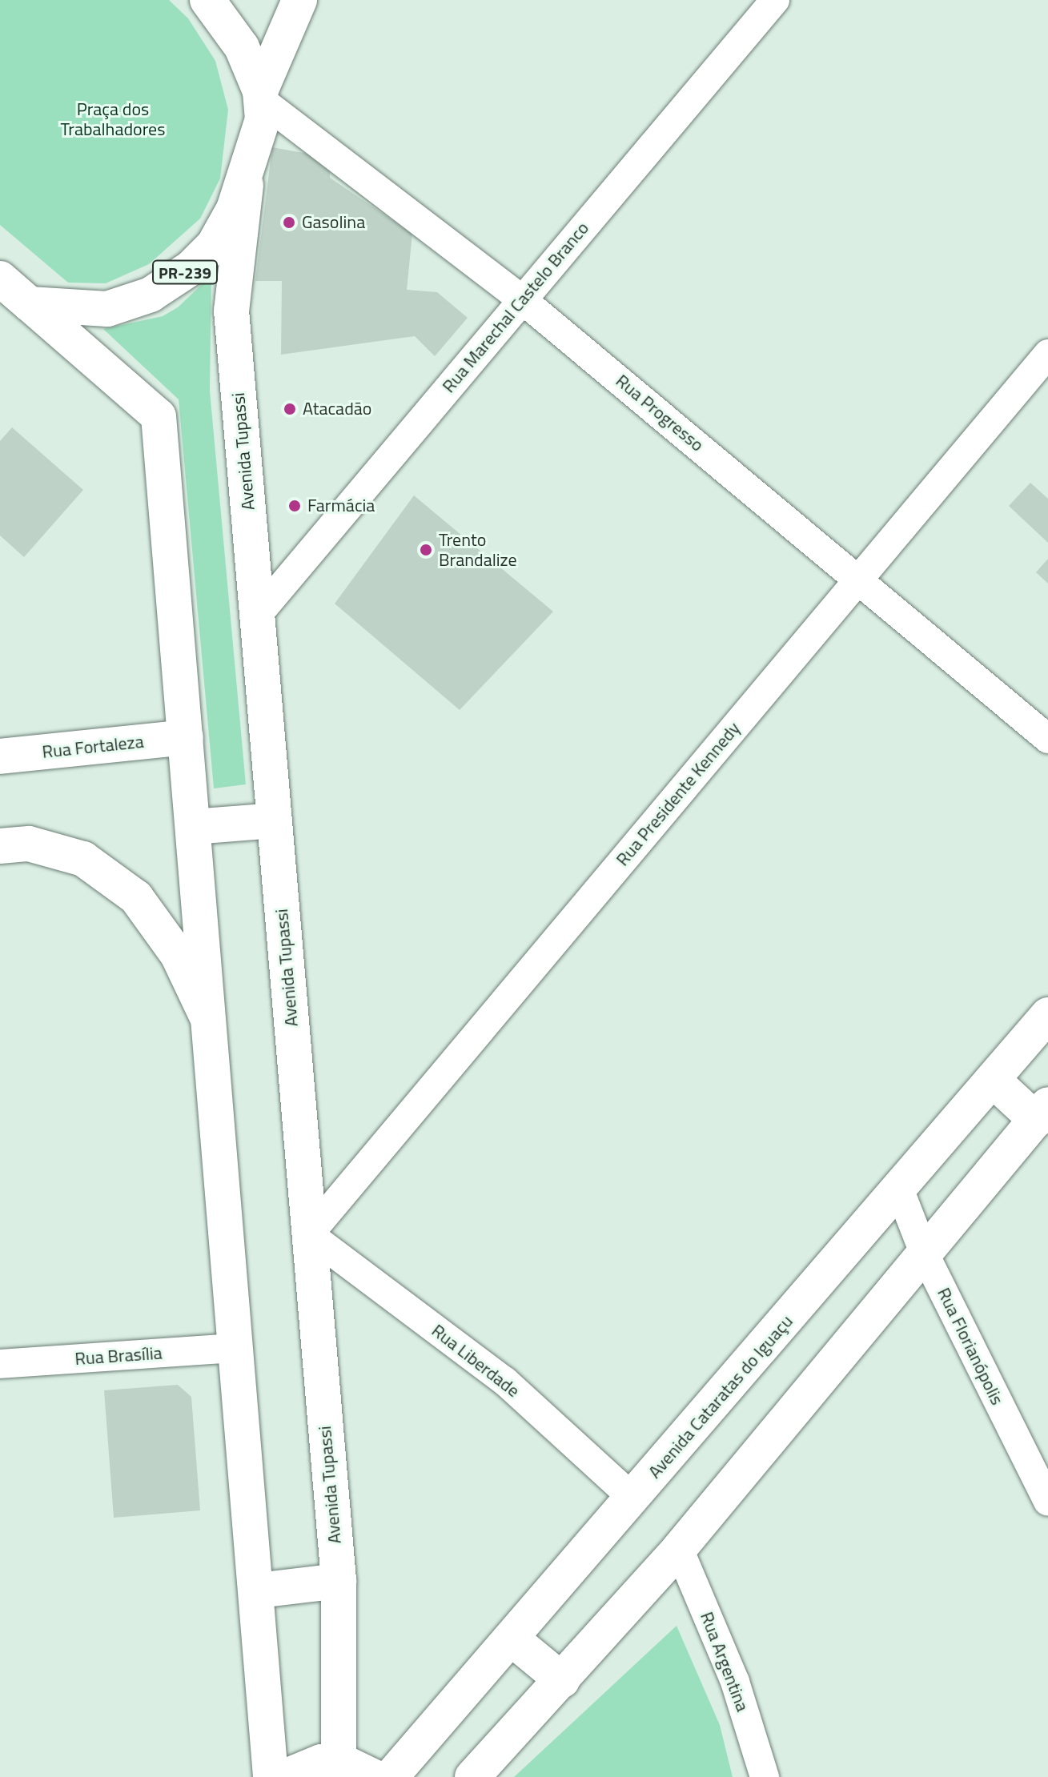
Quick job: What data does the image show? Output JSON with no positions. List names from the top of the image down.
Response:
{
  "streets": {
    "main road": [
      "PR-239",
      "Avenida Tupassi",
      "Rua Fortaleza",
      "Avenida Cataratas do Iguaçu"
    ],
    "street": [
      "Rua Marechal Castelo Branco",
      "Rua Progresso",
      "Rua Presidente Kennedy",
      "Rua Florianópolis",
      "Rua Brasília",
      "Rua Liberdade",
      "Rua Argentina"
    ]
  },
  "crossings": [
    ["PR-239", "Rua Progresso"],
    ["PR-239", "Avenida Tupassi"],
    ["Rua Marechal Castelo Branco", "Rua Progresso"],
    ["Rua Marechal Castelo Branco", "Avenida Tupassi"],
    ["Rua Progresso", "Rua Presidente Kennedy"],
    ["Avenida Tupassi", "Rua Presidente Kennedy"],
    ["Avenida Tupassi", "Rua Liberdade"],
    ["Rua Presidente Kennedy", "Rua Liberdade"],
    ["Rua Florianópolis", "Avenida Cataratas do Iguaçu"],
    ["Rua Liberdade", "Avenida Cataratas do Iguaçu"]
  ],
  "parks": ["Praça dos Trabalhadores"],
  "places": [
    "Gasolina",
    "Atacadão",
    "Farmácia",
    "Trento Brandalize"
  ]
}
